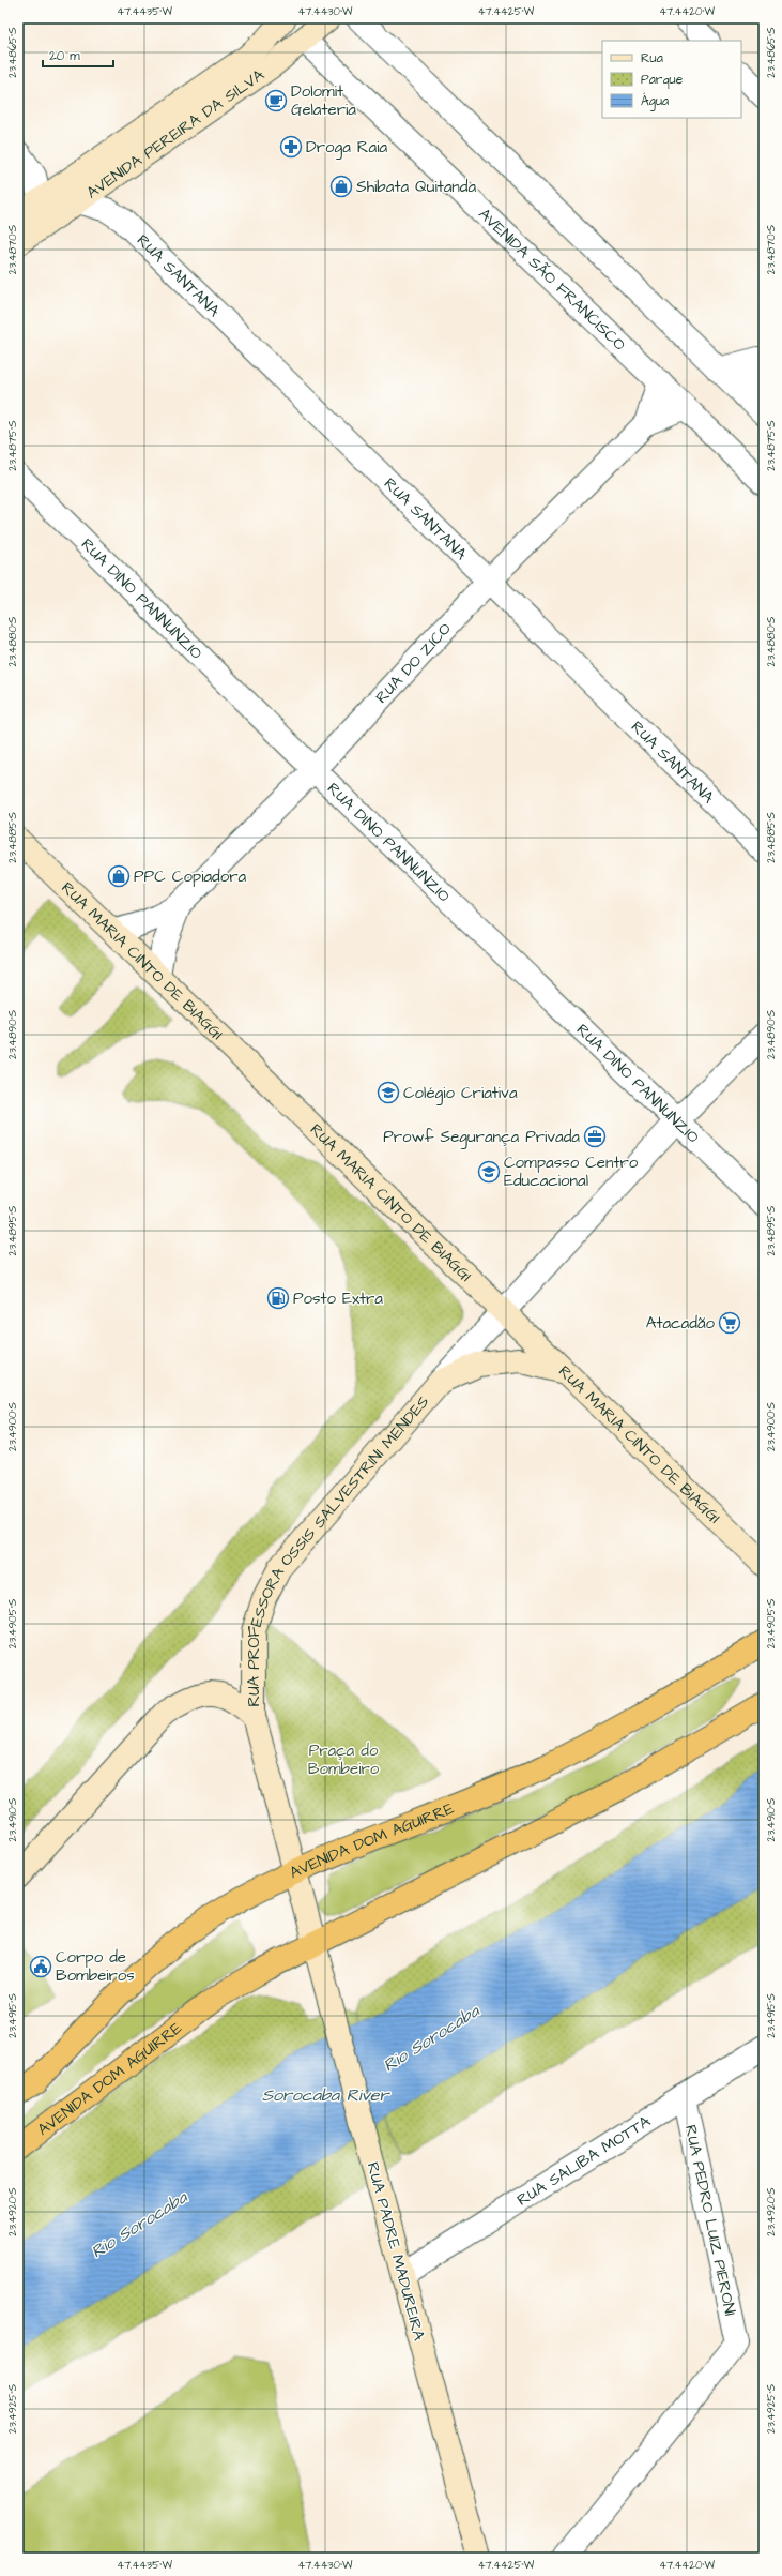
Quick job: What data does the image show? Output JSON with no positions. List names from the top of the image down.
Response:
{
  "streets": {
    "highway": ["AVENIDA DOM AGUIRRE"],
    "main road": [
      "AVENIDA PEREIRA DA SILVA",
      "RUA MARIA CINTO DE BIAGGI",
      "RUA PROFESSORA OSSIS SALVESTRINI MENDES",
      "RUA PADRE MADUREIRA"
    ],
    "street": [
      "RUA SANTANA",
      "AVENIDA SÃO FRANCISCO",
      "RUA DINO PANNUNZIO",
      "RUA DO ZICO",
      "RUA SALIBA MOTTA",
      "RUA PEDRO LUIZ PIERONI"
    ]
  },
  "crossings": [
    ["AVENIDA PEREIRA DA SILVA", "RUA SANTANA"],
    ["AVENIDA PEREIRA DA SILVA", "AVENIDA SÃO FRANCISCO"],
    ["RUA SANTANA", "RUA DO ZICO"],
    ["AVENIDA SÃO FRANCISCO", "RUA DO ZICO"],
    ["RUA DINO PANNUNZIO", "RUA DO ZICO"],
    ["RUA DINO PANNUNZIO", "RUA PROFESSORA OSSIS SALVESTRINI MENDES"],
    ["RUA DO ZICO", "RUA MARIA CINTO DE BIAGGI"],
    ["RUA MARIA CINTO DE BIAGGI", "RUA PROFESSORA OSSIS SALVESTRINI MENDES"],
    ["AVENIDA DOM AGUIRRE", "RUA PADRE MADUREIRA"],
    ["RUA SALIBA MOTTA", "RUA PEDRO LUIZ PIERONI"],
    ["RUA SALIBA MOTTA", "RUA PADRE MADUREIRA"]
  ],
  "water": ["Rio Sorocaba", "Sorocaba River"],
  "parks": ["Praça do Bombeiro"],
  "places": {
    "cafe": ["Dolomit Gelateria"],
    "pharmacy": ["Droga Raia"],
    "shop": ["Shibata Quitanda", "PPC Copiadora"],
    "school or university": ["Colégio Criativa", "Compasso Centro Educacional"],
    "office": ["Prowf Segurança Privada"],
    "fuel station": ["Posto Extra"],
    "supermarket": ["Atacadão"],
    "public building": ["Corpo de Bombeiros"]
  },
  "legend": ["Rua", "Parque", "Água"],
  "scale_bar": "20 m",
  "coordinates": [
    "47.4435°W",
    "47.4430°W",
    "47.4425°W",
    "47.4420°W",
    "23.4865°S",
    "23.4870°S",
    "23.4875°S",
    "23.4880°S",
    "23.4885°S",
    "23.4890°S",
    "23.4895°S",
    "23.4900°S",
    "23.4905°S",
    "23.4910°S",
    "23.4915°S",
    "23.4920°S",
    "23.4925°S"
  ]
}
